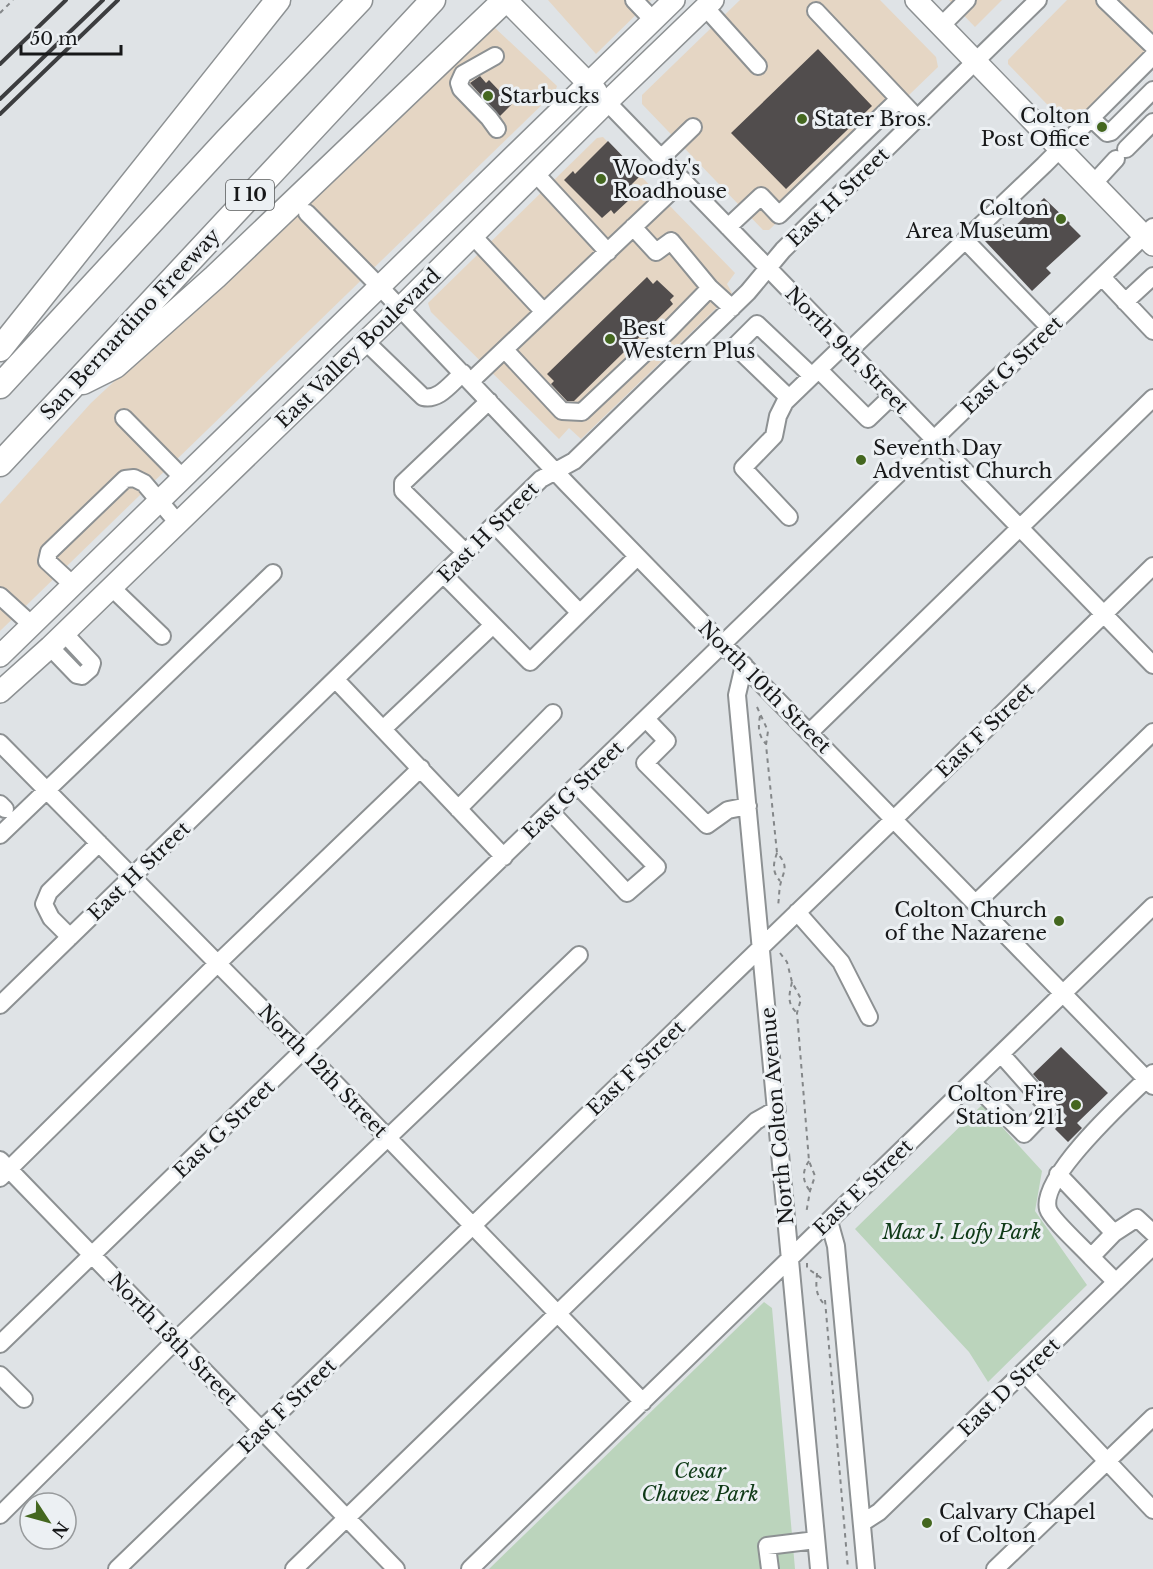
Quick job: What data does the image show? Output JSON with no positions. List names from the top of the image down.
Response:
{
  "streets": {
    "highway": ["I 10", "San Bernardino Freeway"],
    "main road": ["East Valley Boulevard"],
    "street": [
      "East H Street",
      "North 9th Street",
      "East G Street",
      "North 10th Street",
      "East F Street",
      "North 12th Street",
      "North Colton Avenue",
      "East E Street",
      "North 13th Street",
      "East D Street"
    ]
  },
  "crossings": [
    ["East H Street", "North 9th Street"],
    ["East H Street", "North 10th Street"],
    ["East H Street", "North 12th Street"],
    ["East Valley Boulevard", "North 9th Street"],
    ["East Valley Boulevard", "North 10th Street"],
    ["North 9th Street", "East G Street"],
    ["North 9th Street", "East F Street"],
    ["East G Street", "North 10th Street"],
    ["East G Street", "North 12th Street"],
    ["East G Street", "North 13th Street"],
    ["North 10th Street", "East F Street"],
    ["North 10th Street", "North Colton Avenue"],
    ["North 10th Street", "East E Street"],
    ["East F Street", "North 12th Street"],
    ["East F Street", "North Colton Avenue"],
    ["East F Street", "North 13th Street"],
    ["North 12th Street", "East E Street"],
    ["North Colton Avenue", "East E Street"]
  ],
  "parks": ["Max J. Lofy Park", "Cesar Chavez Park"],
  "places": [
    "Starbucks",
    "Stater Bros.",
    "Colton Post Office",
    "Woody's Roadhouse",
    "Colton Area Museum",
    "Best Western Plus",
    "Seventh Day Adventist Church",
    "Colton Church of the Nazarene",
    "Colton Fire Station 211",
    "Calvary Chapel of Colton"
  ],
  "scale_bar": "50 m",
  "north": "bottom right"
}
